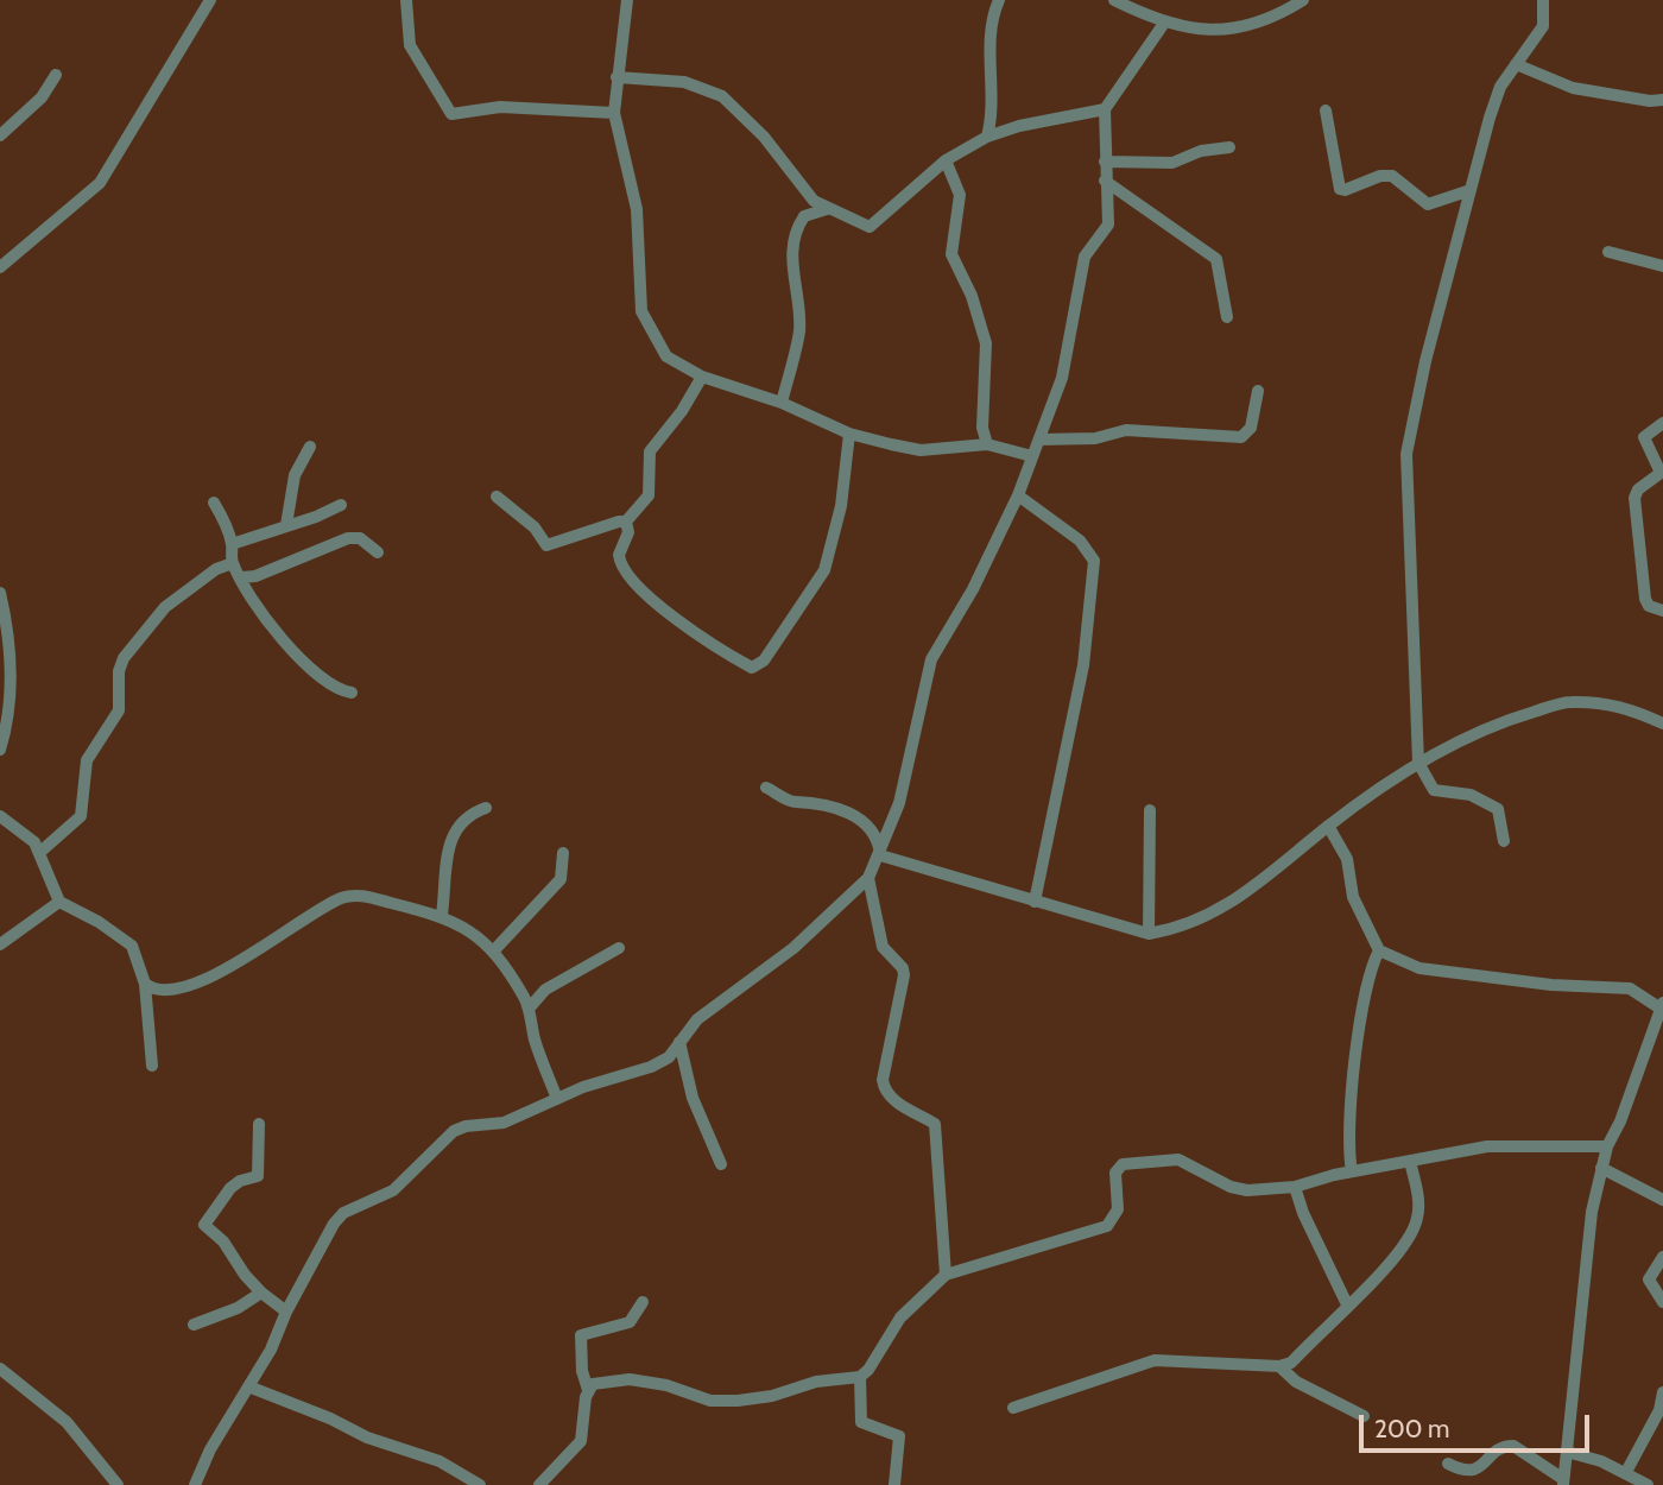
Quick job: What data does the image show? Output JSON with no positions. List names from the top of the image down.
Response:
{
  "scale_bar": "200 m"
}
